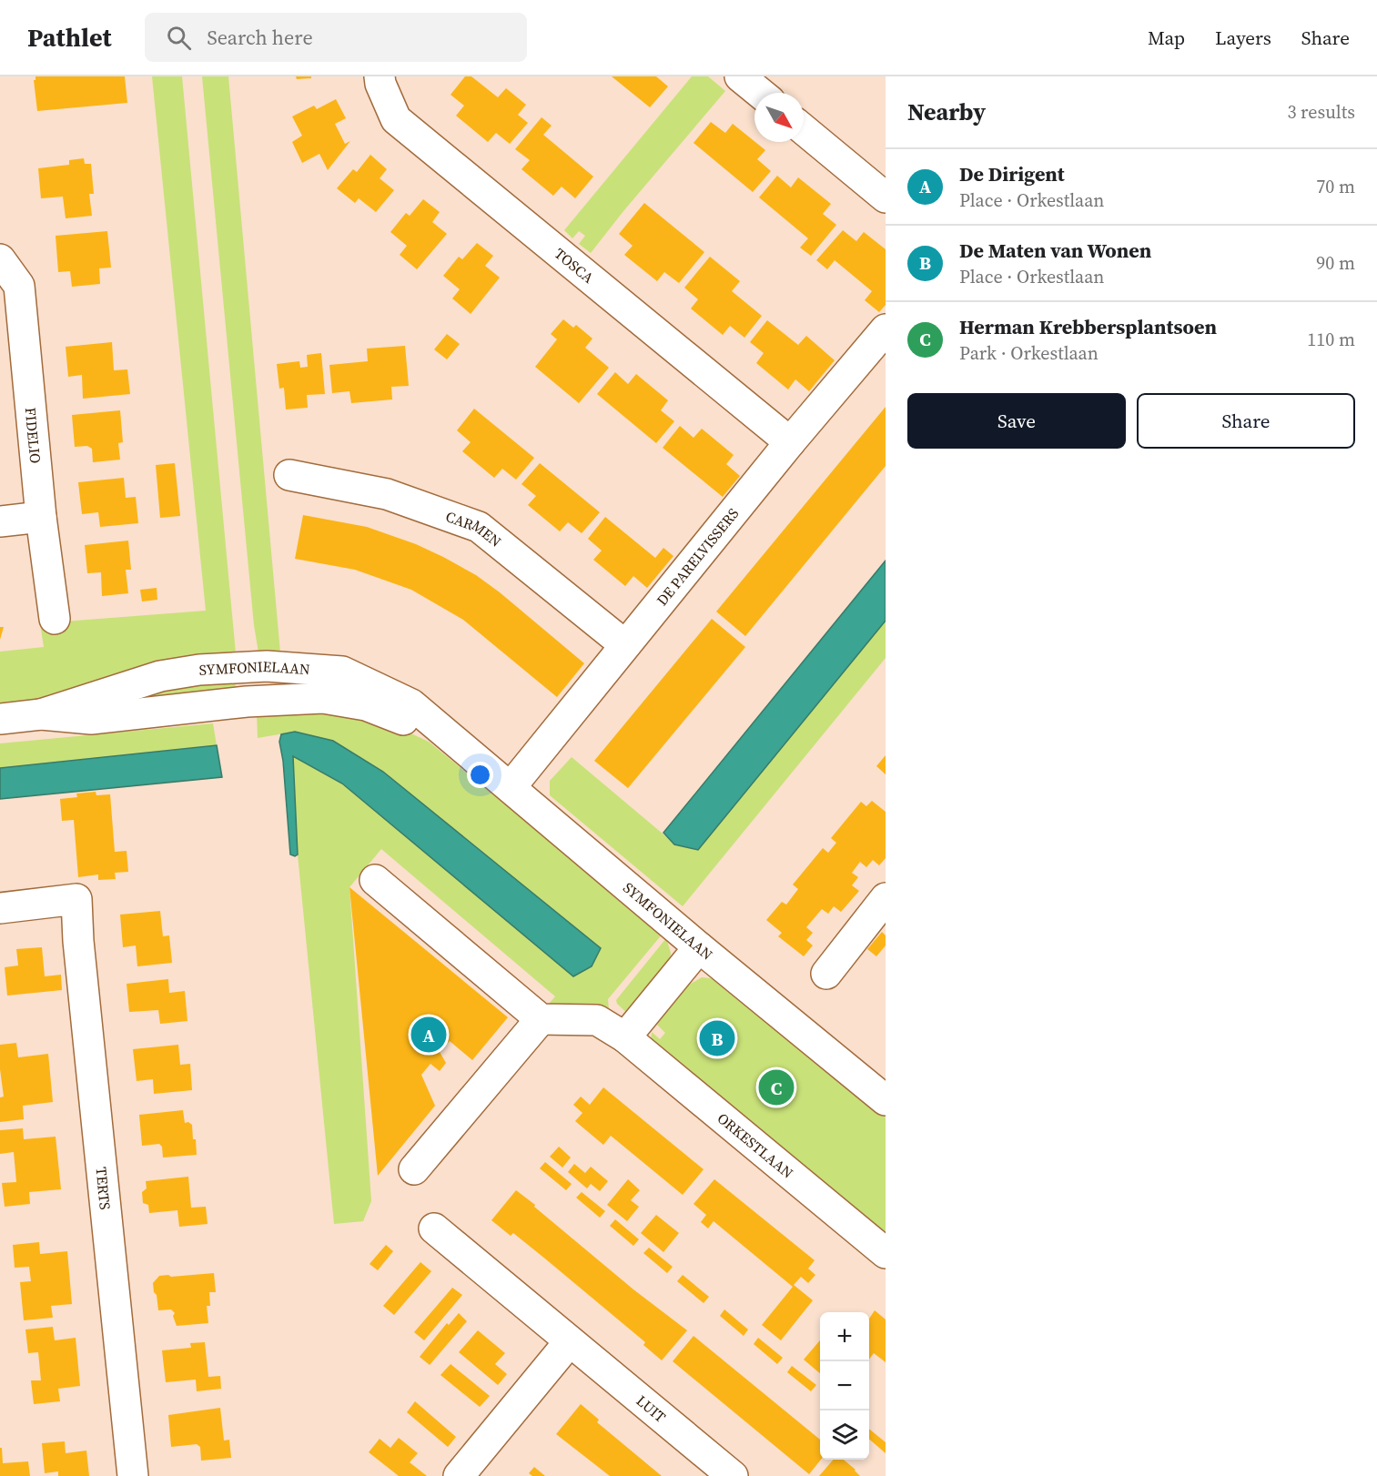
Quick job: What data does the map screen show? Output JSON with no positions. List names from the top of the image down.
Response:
{
  "streets": {
    "street": [
      "TOSCA",
      "FIDELIO",
      "CARMEN",
      "DE PARELVISSERS",
      "SYMFONIELAAN",
      "ORKESTLAAN",
      "TERTS",
      "LUIT"
    ]
  },
  "crossings": [
    ["TOSCA", "DE PARELVISSERS"],
    ["CARMEN", "DE PARELVISSERS"],
    ["DE PARELVISSERS", "SYMFONIELAAN"]
  ],
  "north": "bottom right",
  "page": {
    "header": "Pathlet",
    "search": "Search here",
    "nav": ["Map", "Layers", "Share"],
    "heading": ["Nearby", "3 results"],
    "list": [
      {
        "mark": "A",
        "name": "De Dirigent",
        "note": "Place · Orkestlaan",
        "value": "70 m"
      },
      {
        "mark": "B",
        "name": "De Maten van Wonen",
        "note": "Place · Orkestlaan",
        "value": "90 m"
      },
      {
        "mark": "C",
        "name": "Herman Krebbersplantsoen",
        "note": "Park · Orkestlaan",
        "value": "110 m"
      }
    ],
    "buttons": ["Save", "Share"],
    "pins": ["A", "B", "C"],
    "map_buttons": ["+", "−"]
  }
}
